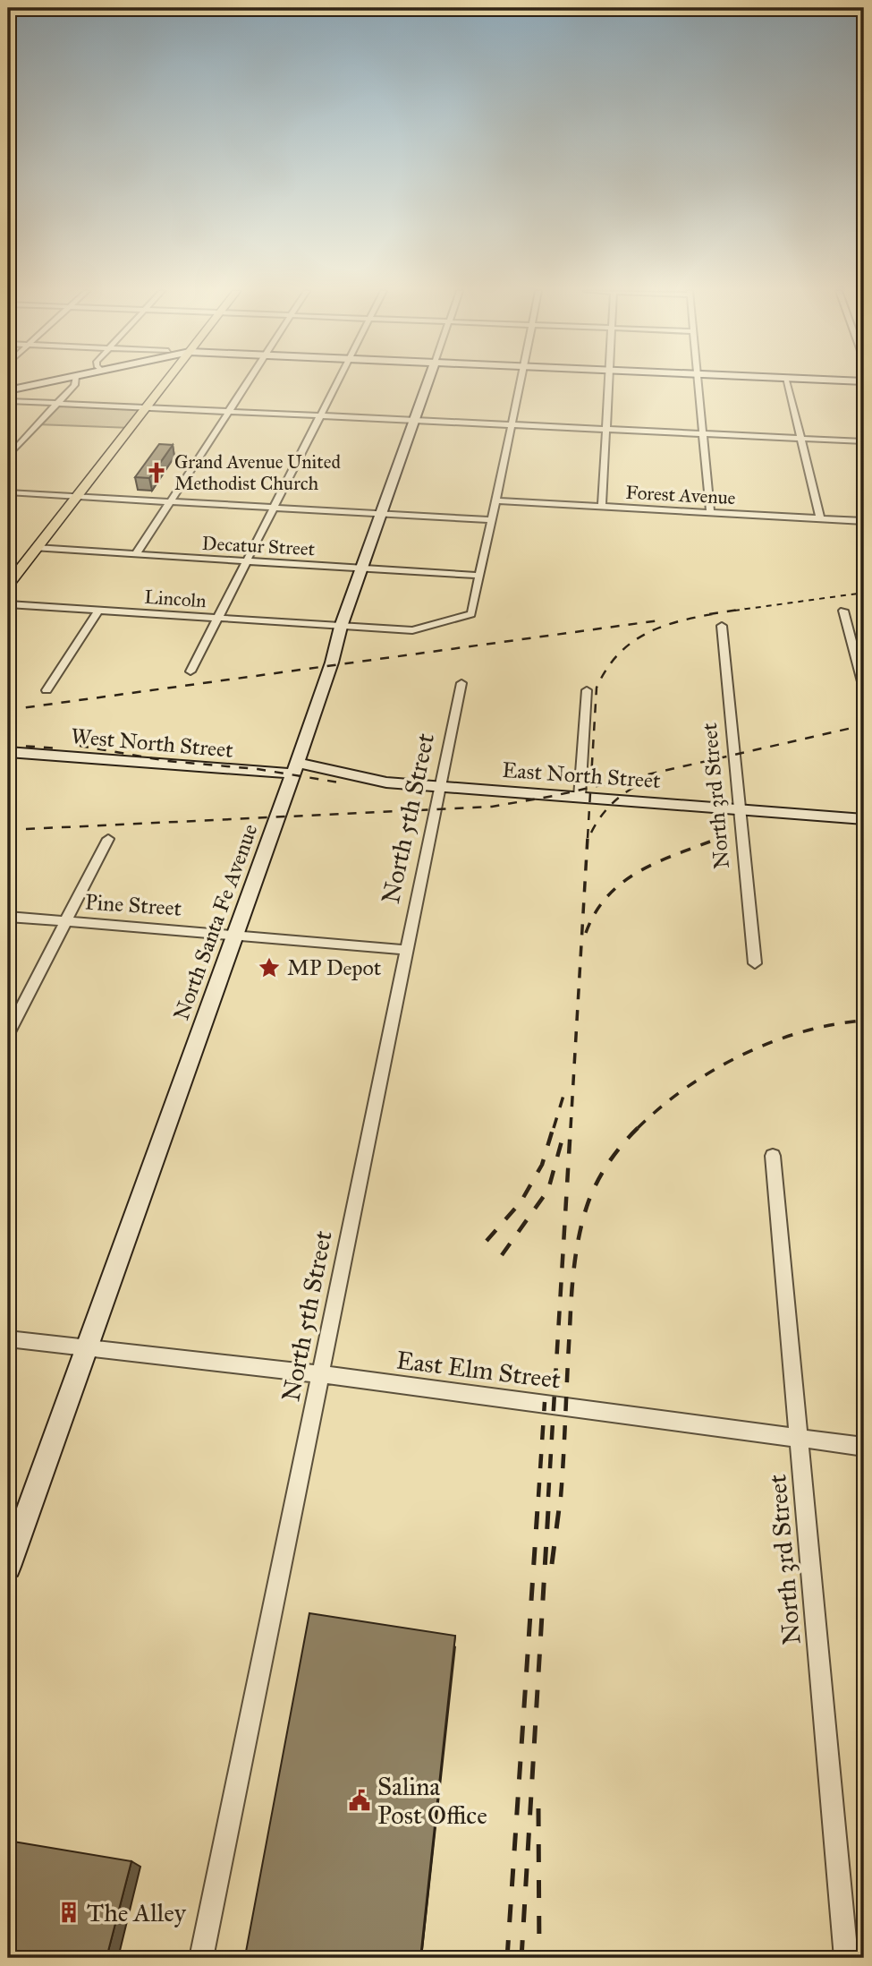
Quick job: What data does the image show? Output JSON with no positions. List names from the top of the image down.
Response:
{
  "streets": {
    "main road": ["West North Street", "East North Street", "North Santa Fe Avenue"],
    "street": [
      "Forest Avenue",
      "Decatur Street",
      "Lincoln",
      "North 3rd Street",
      "North 5th Street",
      "Pine Street",
      "East Elm Street"
    ]
  },
  "crossings": [
    ["Decatur Street", "Lincoln"],
    ["Decatur Street", "North Santa Fe Avenue"],
    ["Lincoln", "North Santa Fe Avenue"],
    ["West North Street", "East North Street"],
    ["West North Street", "North Santa Fe Avenue"],
    ["East North Street", "North 3rd Street"],
    ["East North Street", "North 5th Street"],
    ["East North Street", "North Santa Fe Avenue"],
    ["North 3rd Street", "East Elm Street"],
    ["North 5th Street", "Pine Street"],
    ["North 5th Street", "East Elm Street"],
    ["Pine Street", "North Santa Fe Avenue"],
    ["North Santa Fe Avenue", "East Elm Street"]
  ],
  "places": {
    "church": ["Grand Avenue United Methodist Church"],
    "place": ["MP Depot"],
    "public building": ["Salina Post Office"],
    "building": ["The Alley"]
  }
}
